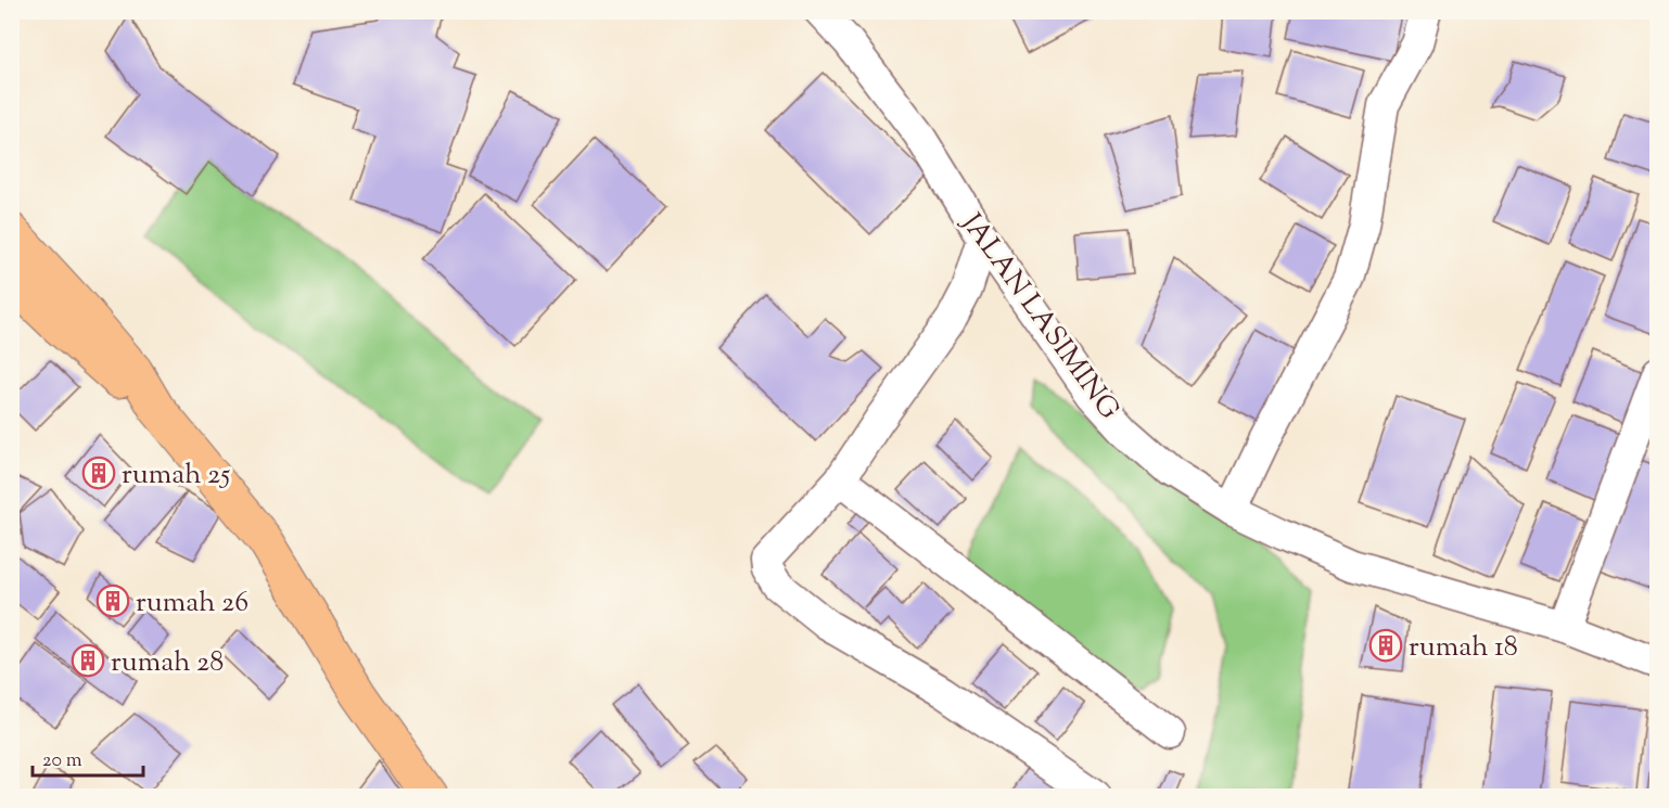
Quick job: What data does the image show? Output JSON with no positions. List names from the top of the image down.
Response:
{
  "streets": {
    "street": ["JALAN LASIMING"]
  },
  "places": {
    "building": [
      "rumah 25",
      "rumah 26",
      "rumah 18",
      "rumah 28"
    ]
  },
  "scale_bar": "20 m"
}
